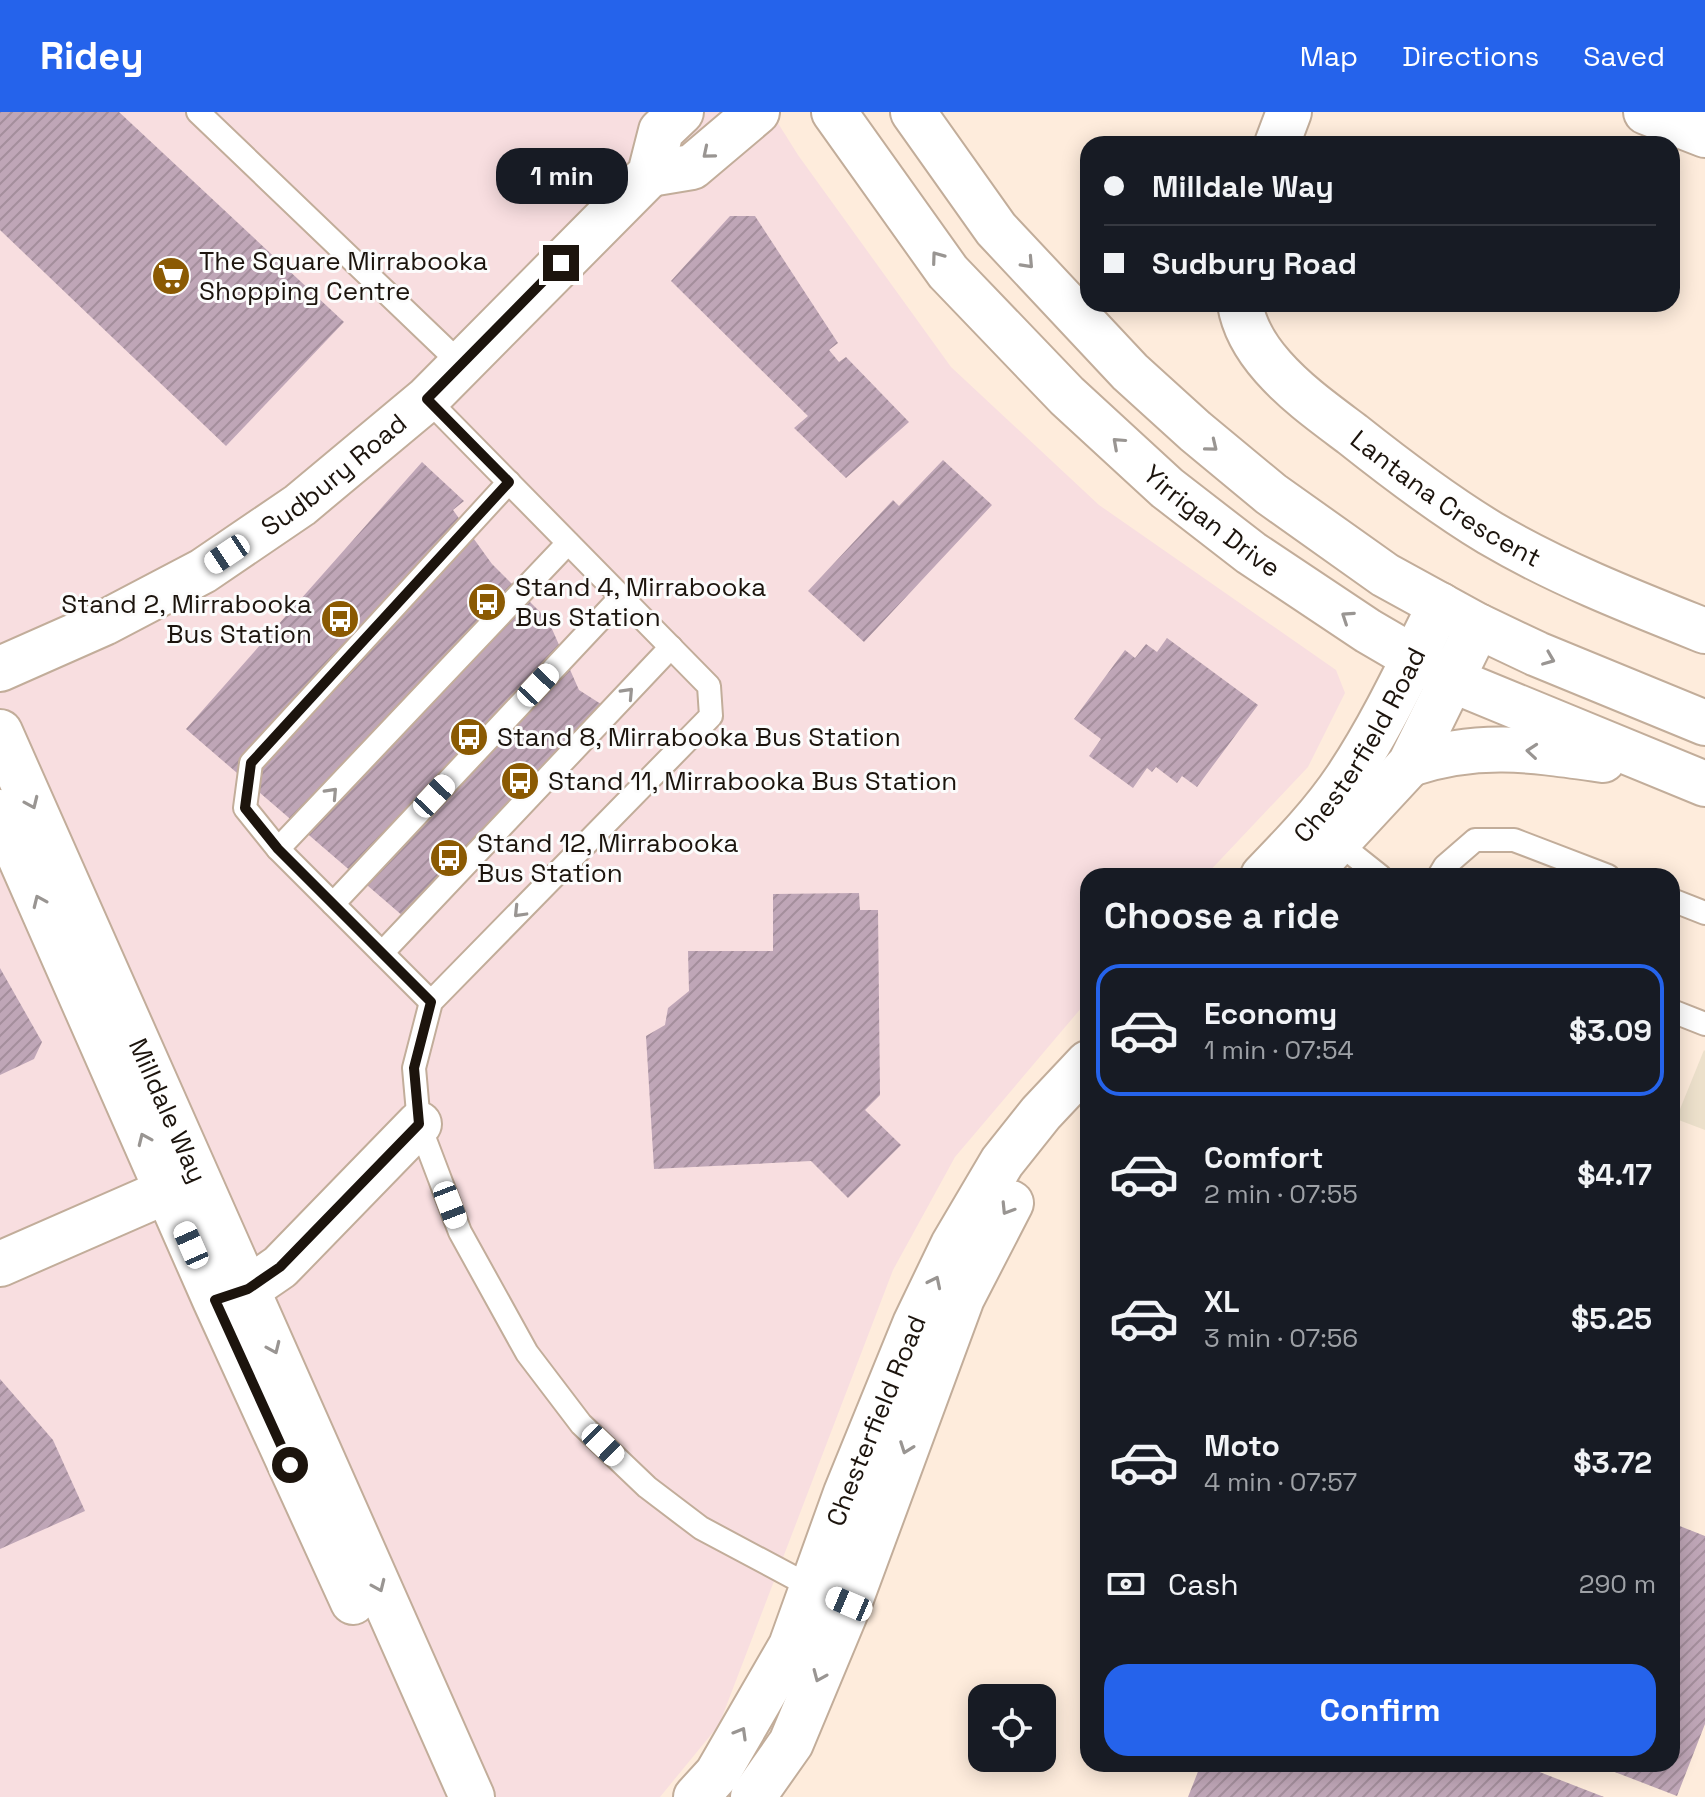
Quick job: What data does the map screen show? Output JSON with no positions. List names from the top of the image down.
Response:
{
  "streets": {
    "street": [
      "Sudbury Road",
      "Lantana Crescent",
      "Yirrigan Drive",
      "Chesterfield Road",
      "Milldale Way"
    ]
  },
  "crossings": [
    ["Yirrigan Drive", "Chesterfield Road"]
  ],
  "places": {
    "supermarket": ["The Square Mirrabooka Shopping Centre"],
    "bus stop": [
      "Stand 4, Mirrabooka Bus Station",
      "Stand 2, Mirrabooka Bus Station",
      "Stand 8, Mirrabooka Bus Station",
      "Stand 11, Mirrabooka Bus Station",
      "Stand 12, Mirrabooka Bus Station"
    ]
  },
  "page": {
    "header": "Ridey",
    "nav": ["Map", "Directions", "Saved"],
    "banner": ["Milldale Way", "Sudbury Road"],
    "bubble": "1 min",
    "heading": "Choose a ride",
    "list": [
      {
        "name": "Economy",
        "note": "1 min · 07:54",
        "value": "$3.09"
      },
      {
        "name": "Comfort",
        "note": "2 min · 07:55",
        "value": "$4.17"
      },
      {
        "name": "XL",
        "note": "3 min · 07:56",
        "value": "$5.25"
      },
      {
        "name": "Moto",
        "note": "4 min · 07:57",
        "value": "$3.72"
      }
    ],
    "pay": ["Cash", "290 m"],
    "buttons": "Confirm"
  }
}
